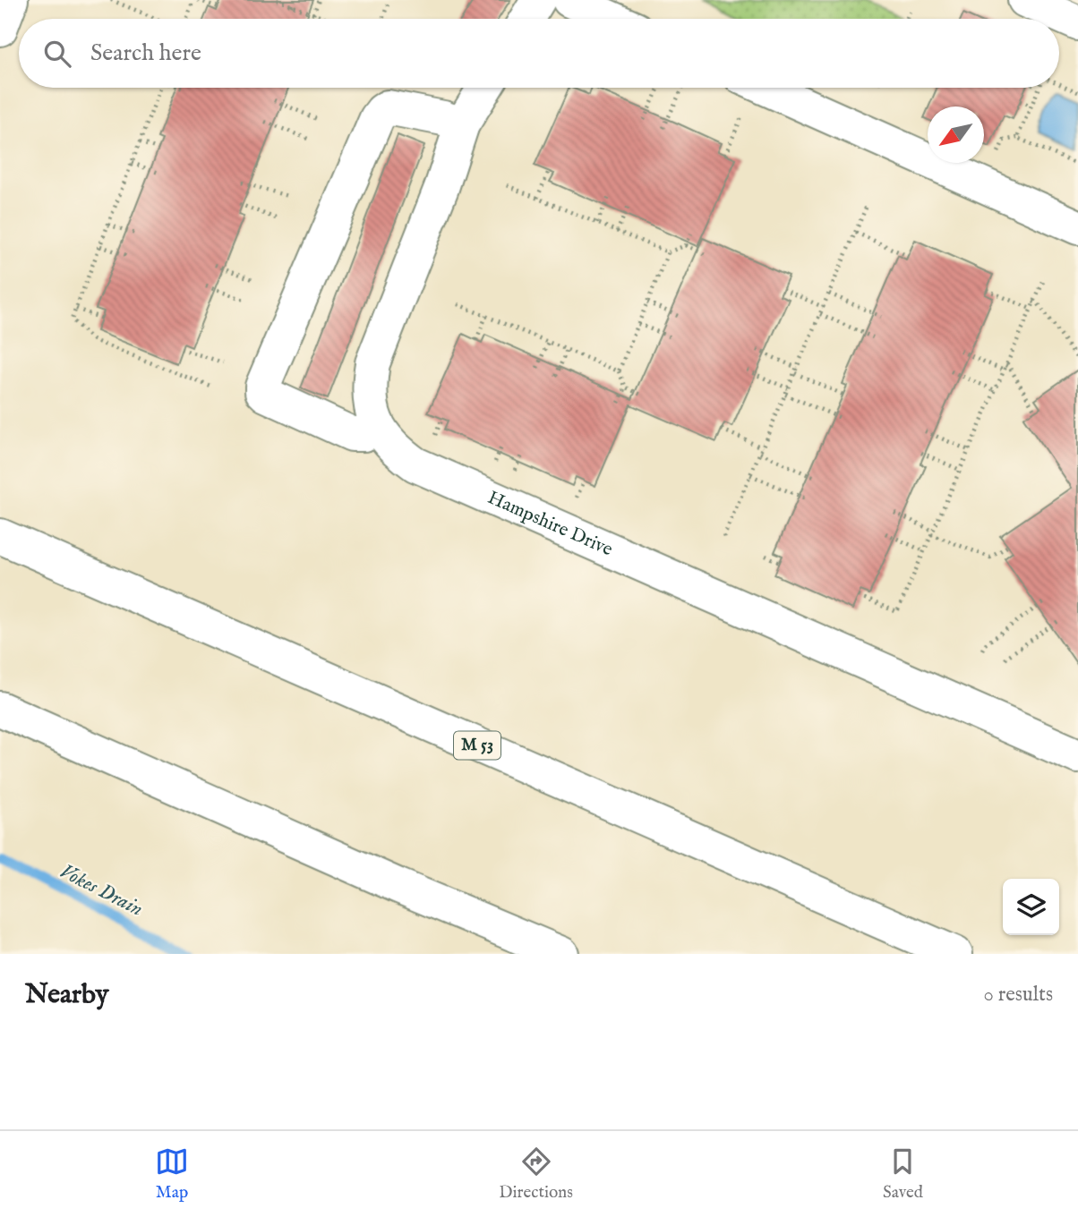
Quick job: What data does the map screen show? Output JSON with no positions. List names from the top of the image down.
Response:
{
  "streets": {
    "main road": ["Hampshire Drive", "M 53"]
  },
  "water": ["Vokes Drain"],
  "north": "bottom left",
  "page": {
    "search": "Search here",
    "heading": ["Nearby", "0 results"],
    "nav": ["Map", "Directions", "Saved"]
  }
}
